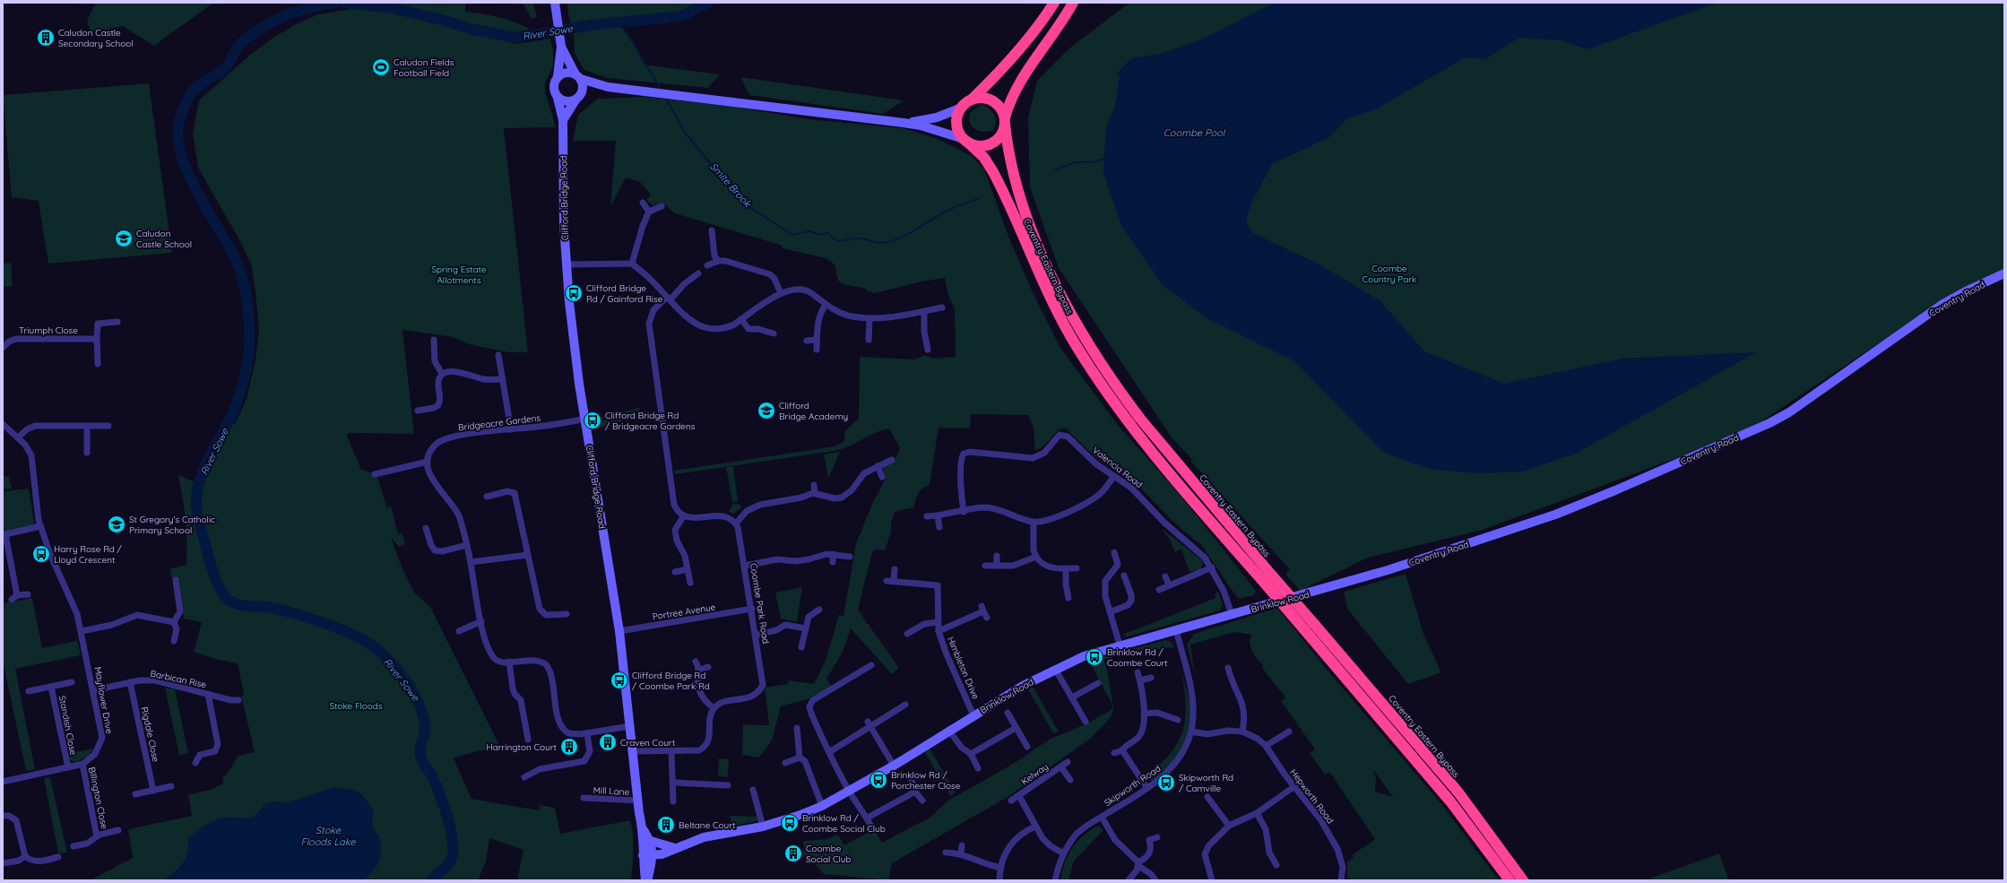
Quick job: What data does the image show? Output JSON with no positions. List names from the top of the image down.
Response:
{
  "streets": {
    "highway": ["Coventry Eastern Bypass"],
    "main road": ["Clifford Bridge Road", "Coventry Road", "Brinklow Road"],
    "street": [
      "Triumph Close",
      "Bridgeacre Gardens",
      "Valencia Road",
      "Coombe Park Road",
      "Portree Avenue",
      "Himbleton Drive",
      "Barbican Rise",
      "Mayflower Drive",
      "Standish Close",
      "Rigdale Close",
      "Kelway",
      "Skipworth Road",
      "Mill Lane",
      "Hepworth Road",
      "Billington Close"
    ]
  },
  "crossings": [
    ["Clifford Bridge Road", "Bridgeacre Gardens"],
    ["Clifford Bridge Road", "Brinklow Road"],
    ["Clifford Bridge Road", "Portree Avenue"],
    ["Clifford Bridge Road", "Mill Lane"],
    ["Coventry Road", "Brinklow Road"],
    ["Valencia Road", "Brinklow Road"],
    ["Brinklow Road", "Himbleton Drive"],
    ["Brinklow Road", "Skipworth Road"],
    ["Coombe Park Road", "Portree Avenue"],
    ["Barbican Rise", "Mayflower Drive"],
    ["Barbican Rise", "Rigdale Close"],
    ["Mayflower Drive", "Standish Close"],
    ["Mayflower Drive", "Billington Close"],
    ["Kelway", "Skipworth Road"],
    ["Skipworth Road", "Hepworth Road"]
  ],
  "water": [
    "River Sowe",
    "Coombe Pool",
    "Smite Brook",
    "Stoke Floods Lake"
  ],
  "parks": ["Coombe Country Park", "Spring Estate Allotments", "Stoke Floods"],
  "places": {
    "building": [
      "Caludon Castle Secondary School",
      "Craven Court",
      "Harrington Court",
      "Beltane Court",
      "Coombe Social Club"
    ],
    "sports": ["Caludon Fields Football Field"],
    "school or university": ["Caludon Castle School", "Clifford Bridge Academy", "St Gregory's Catholic Primary School"],
    "bus stop": [
      "Clifford Bridge Rd / Gainford Rise",
      "Clifford Bridge Rd / Bridgeacre Gardens",
      "Harry Rose Rd / Lloyd Crescent",
      "Brinklow Rd / Coombe Court",
      "Clifford Bridge Rd / Coombe Park Rd",
      "Brinklow Rd / Porchester Close",
      "Skipworth Rd / Camville",
      "Brinklow Rd / Coombe Social Club"
    ]
  }
}
